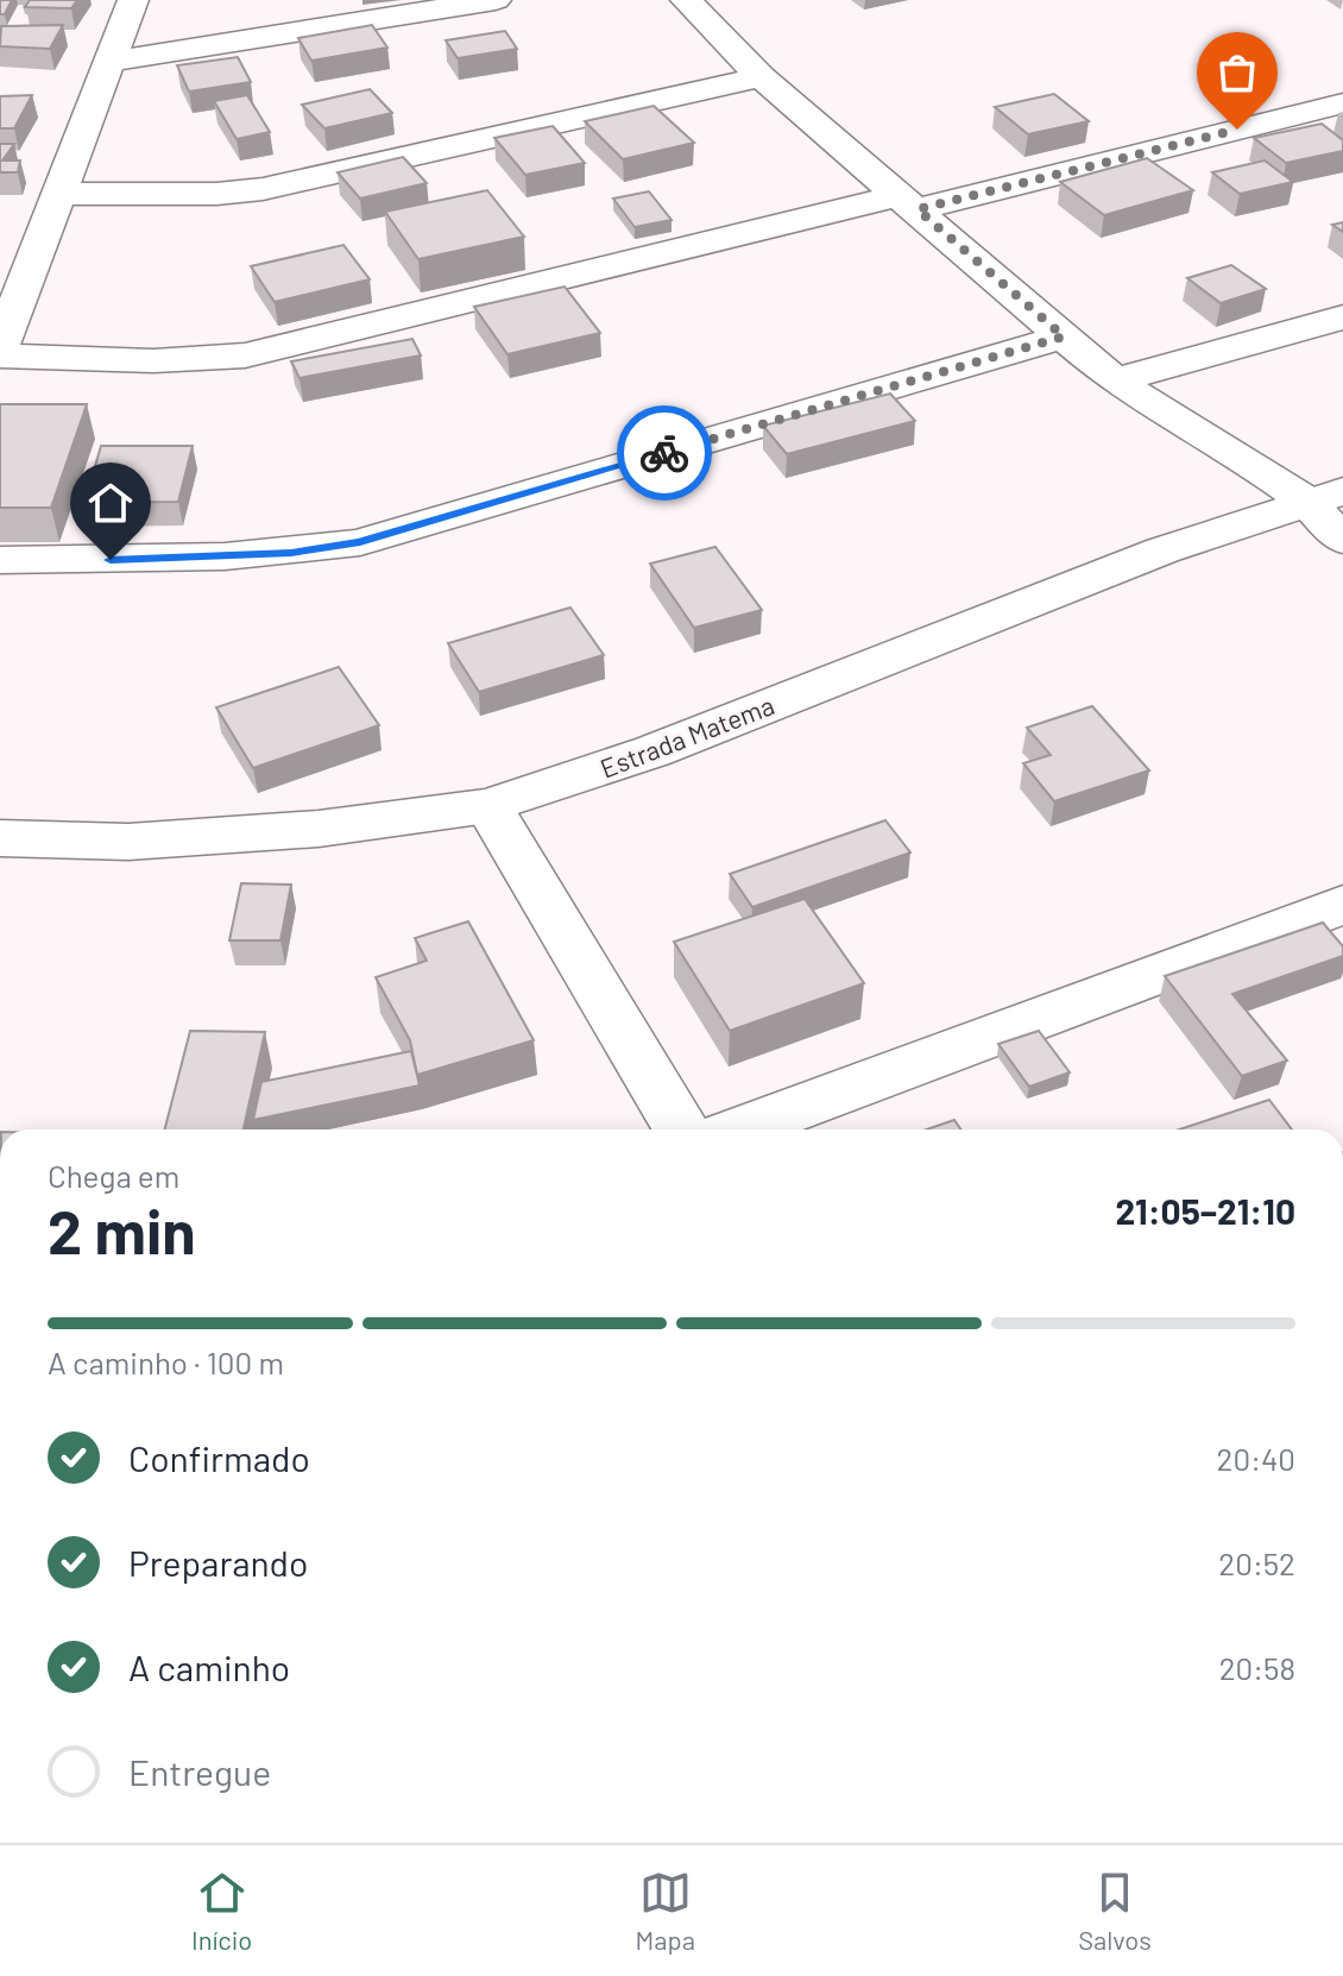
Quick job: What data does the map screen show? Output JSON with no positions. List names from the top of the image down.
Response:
{
  "streets": {
    "street": ["Estrada Matema"]
  },
  "page": {
    "heading": ["2 min", "Chega em", "21:05–21:10"],
    "bar": "A caminho · 100 m",
    "list": [
      ["Confirmado", "20:40"],
      ["Preparando", "20:52"],
      ["A caminho", "20:58"],
      "Entregue"
    ],
    "tabs": ["Início", "Mapa", "Salvos"]
  }
}
